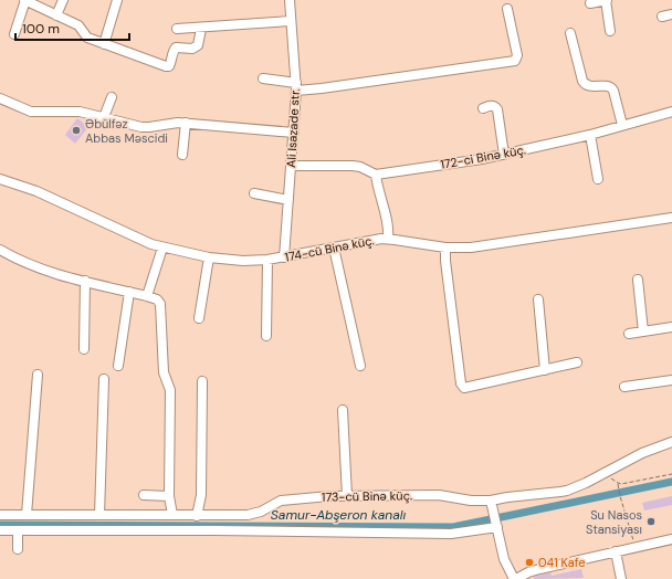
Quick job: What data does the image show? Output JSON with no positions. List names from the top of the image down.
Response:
{
  "streets": {
    "street": [
      "Ali Isazade str.",
      "172-ci Binə küç.",
      "174-cü Binə küç.",
      "173-cü Binə küç."
    ]
  },
  "crossings": [
    ["Ali Isazade str.", "174-cü Binə küç."]
  ],
  "water": ["Samur-Abşeron kanalı"],
  "places": ["Əbülfəz Abbas Məscidi", "Su Nasos Stansiyası", "041 Kafe"],
  "scale_bar": "100 m"
}
